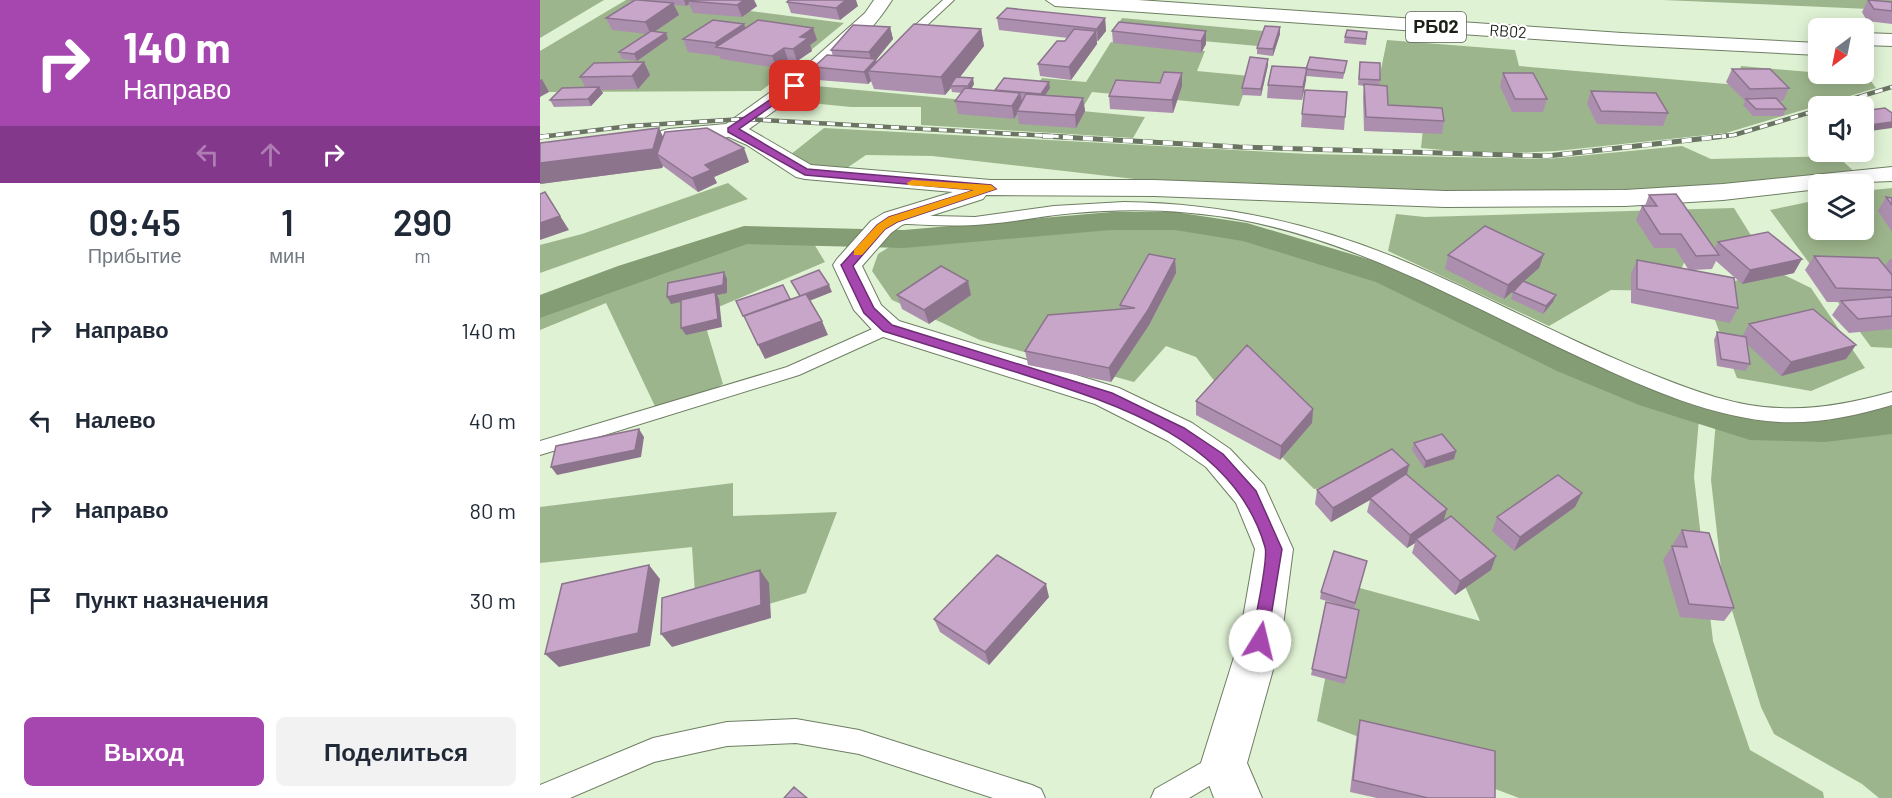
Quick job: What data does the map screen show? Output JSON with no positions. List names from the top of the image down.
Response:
{
  "streets": {
    "main road": ["РБ02", "RB02"]
  },
  "north": "bottom left",
  "page": {
    "turn": ["140 m", "Направо"],
    "eta": [
      "09:45",
      "Прибытие",
      "1",
      "мин",
      "290",
      "m"
    ],
    "list": [
      {
        "name": "Направо",
        "value": "140 m"
      },
      {
        "name": "Налево",
        "value": "40 m"
      },
      {
        "name": "Направо",
        "value": "80 m"
      },
      {
        "name": "Пункт назначения",
        "value": "30 m"
      }
    ],
    "buttons": ["Выход", "Поделиться"]
  }
}
